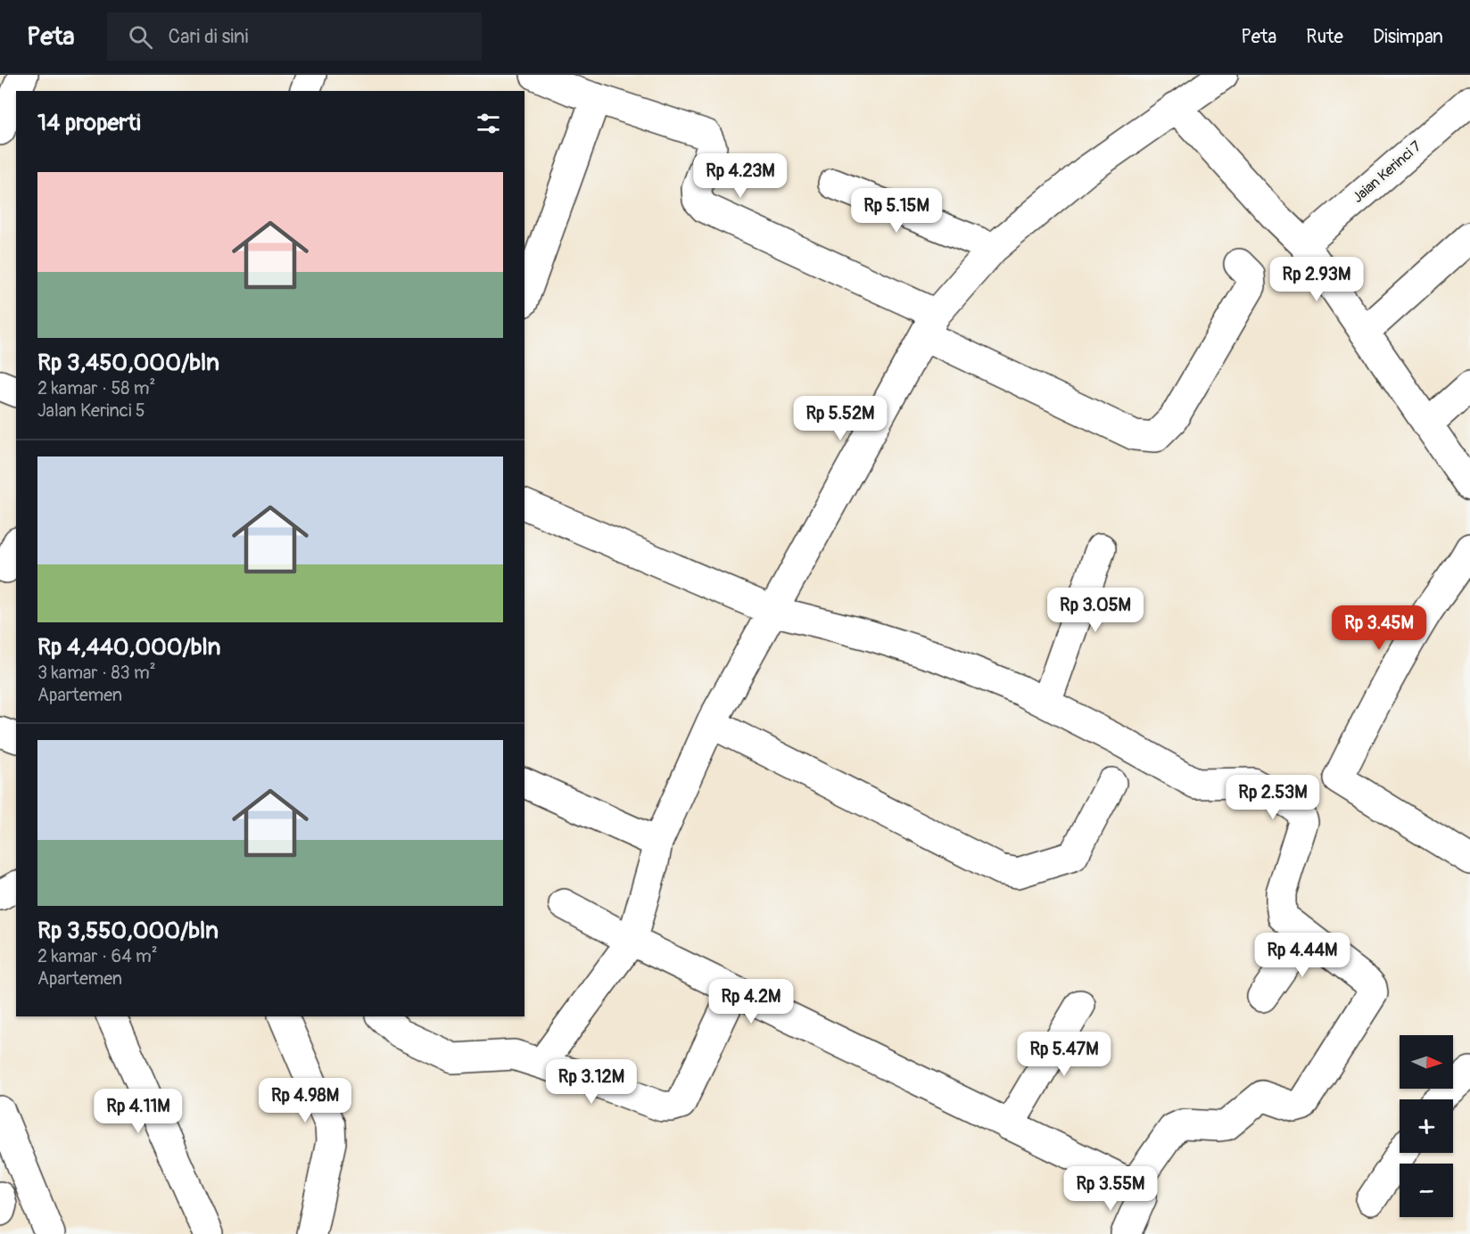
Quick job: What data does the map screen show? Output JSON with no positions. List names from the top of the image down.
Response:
{
  "streets": {
    "street": ["Jaian Kerinci 7"]
  },
  "north": "right",
  "page": {
    "header": "Peta",
    "search": "Cari di sini",
    "nav": ["Peta", "Rute", "Disimpan"],
    "heading": "14 properti",
    "price": [
      "Rp 4.23M",
      "Rp 5.15M",
      "Rp 2.93M",
      "Rp 5.52M",
      "Rp 3.05M",
      "Rp 3.45M",
      "Rp 2.53M",
      "Rp 4.44M",
      "Rp 4.2M",
      "Rp 5.47M",
      "Rp 3.12M",
      "Rp 4.98M",
      "Rp 4.11M",
      "Rp 3.55M"
    ],
    "list": [
      {
        "name": "Rp 3,450,000/bln",
        "note": "2 kamar · 58 m² · Jalan Kerinci 5"
      },
      {
        "name": "Rp 4,440,000/bln",
        "note": "3 kamar · 83 m² · Apartemen"
      },
      {
        "name": "Rp 3,550,000/bln",
        "note": "2 kamar · 64 m² · Apartemen"
      }
    ],
    "map_buttons": ["+", "−"]
  }
}
